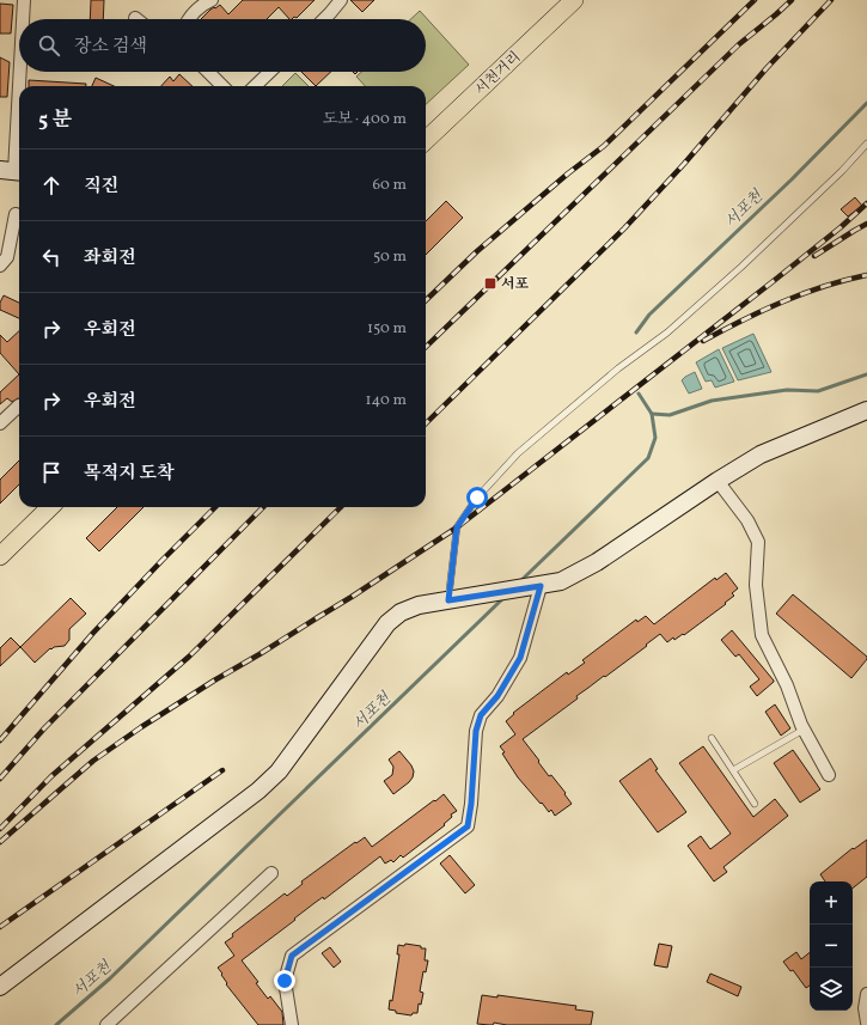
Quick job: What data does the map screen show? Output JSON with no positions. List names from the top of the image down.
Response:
{
  "streets": {
    "main road": ["서천거리"]
  },
  "water": ["서포천"],
  "places": {
    "transit": ["서포"]
  },
  "page": {
    "search": "장소 검색",
    "heading": ["5 분", "도보 · 400 m"],
    "list": [
      ["직진", "60 m"],
      ["좌회전", "50 m"],
      ["우회전", "150 m"],
      ["우회전", "140 m"],
      "목적지 도착"
    ],
    "map_buttons": ["+", "−"]
  }
}
